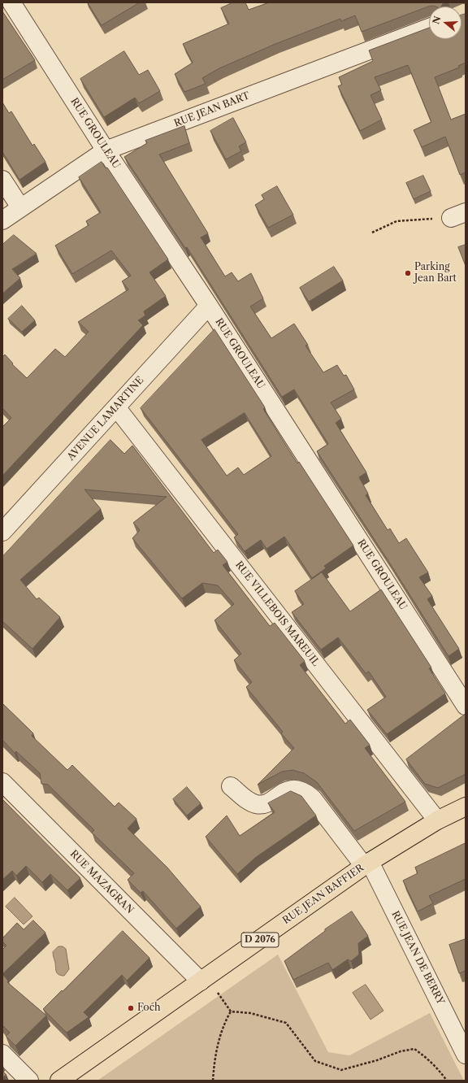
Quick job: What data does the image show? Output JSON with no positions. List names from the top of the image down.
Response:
{
  "streets": {
    "main road": ["RUE JEAN BAFFIER", "D 2076"],
    "street": [
      "RUE JEAN BART",
      "RUE GROULEAU",
      "AVENUE LAMARTINE",
      "RUE VILLEBOIS MAREUIL",
      "RUE MAZAGRAN",
      "RUE JEAN DE BERRY"
    ]
  },
  "crossings": [
    ["RUE JEAN BART", "RUE GROULEAU"],
    ["RUE GROULEAU", "AVENUE LAMARTINE"],
    ["AVENUE LAMARTINE", "RUE VILLEBOIS MAREUIL"],
    ["RUE VILLEBOIS MAREUIL", "RUE JEAN BAFFIER"],
    ["RUE MAZAGRAN", "RUE JEAN BAFFIER"],
    ["RUE JEAN BAFFIER", "RUE JEAN DE BERRY"]
  ],
  "places": ["Parking Jean Bart", "Foch"],
  "north": "left"
}
